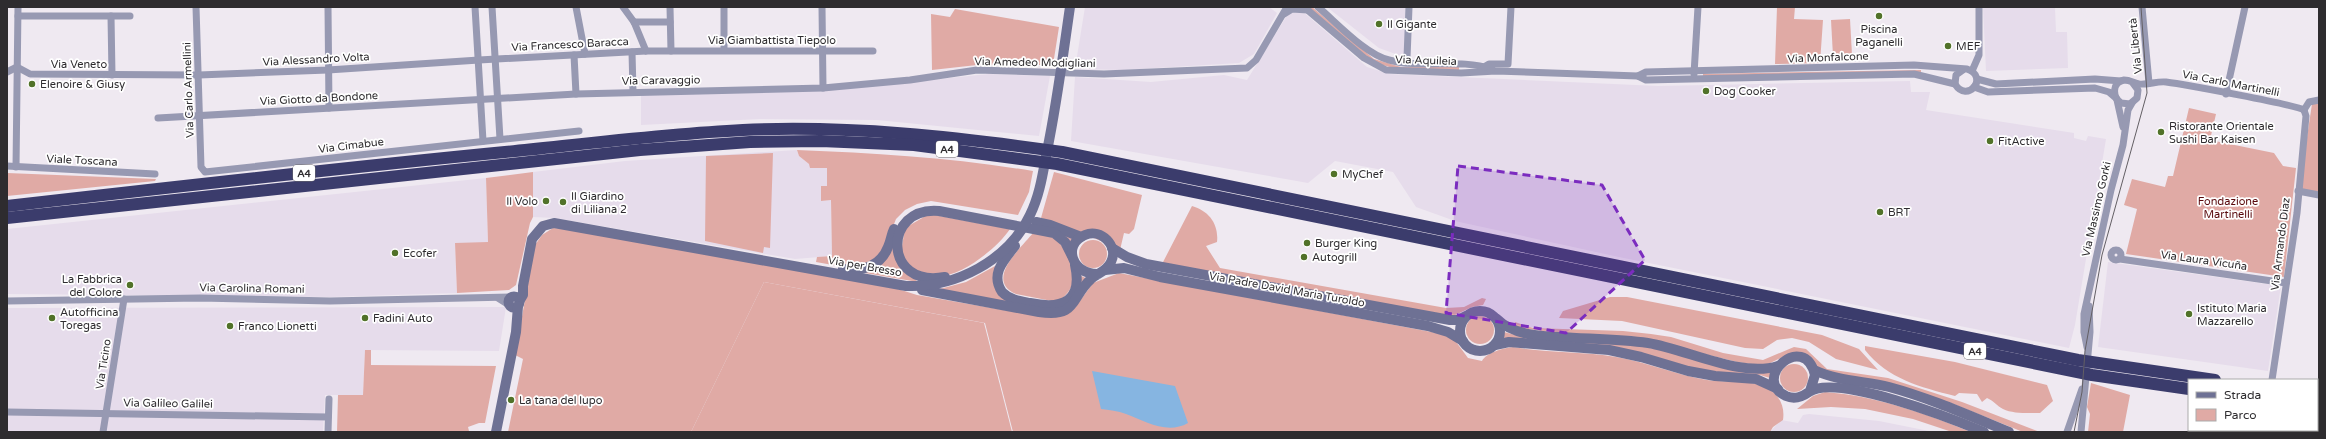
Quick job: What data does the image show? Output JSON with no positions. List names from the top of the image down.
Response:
{
  "streets": {
    "highway": ["A4"],
    "street": [
      "Via Giambattista Tiepolo",
      "Via Francesco Baracca",
      "Via Libertà",
      "Via Monfalcone",
      "Via Alessandro Volta",
      "Via Aquileia",
      "Via Amedeo Modigliani",
      "Via Veneto",
      "Via Caravaggio",
      "Via Carlo Martinelli",
      "Via Carlo Armellini",
      "Via Giotto da Bondone",
      "Via Cimabue",
      "Viale Toscana",
      "Via Massimo Gorki",
      "Via Armando Diaz",
      "Via Laura Vicuña",
      "Via per Bresso",
      "Via Carolina Romani",
      "Via Padre David Maria Turoldo",
      "Via Ticino",
      "Via Galileo Galilei"
    ]
  },
  "crossings": [
    ["Via Giambattista Tiepolo", "Via Francesco Baracca"],
    ["Via Francesco Baracca", "Via Alessandro Volta"],
    ["Via Libertà", "Via Carlo Martinelli"],
    ["Via Monfalcone", "Via Aquileia"],
    ["Via Alessandro Volta", "Via Veneto"],
    ["Via Alessandro Volta", "Via Carlo Armellini"],
    ["Via Amedeo Modigliani", "Via Caravaggio"],
    ["Via Caravaggio", "Via Giotto da Bondone"],
    ["Via Carlo Martinelli", "Via Massimo Gorki"],
    ["Via Carlo Martinelli", "Via Armando Diaz"],
    ["Via Carlo Armellini", "Via Giotto da Bondone"],
    ["Via Carlo Armellini", "Via Cimabue"],
    ["Via Armando Diaz", "Via Laura Vicuña"],
    ["Via per Bresso", "Via Carolina Romani"],
    ["Via Carolina Romani", "Via Ticino"],
    ["Via Ticino", "Via Galileo Galilei"]
  ],
  "parks": ["Fondazione Martinelli"],
  "places": [
    "Piscina Paganelli",
    "Il Gigante",
    "MEF",
    "Elenoire & Giusy",
    "Dog Cooker",
    "Ristorante Orientale Sushi Bar Kaisen",
    "FitActive",
    "MyChef",
    "Il Volo",
    "Il Giardino di Liliana 2",
    "BRT",
    "Burger King",
    "Ecofer",
    "Autogrill",
    "La Fabbrica del Colore",
    "Istituto Maria Mazzarello",
    "Autofficina Toregas",
    "Fadini Auto",
    "Franco Lionetti",
    "La tana del lupo"
  ],
  "legend": ["Strada", "Parco"]
}
